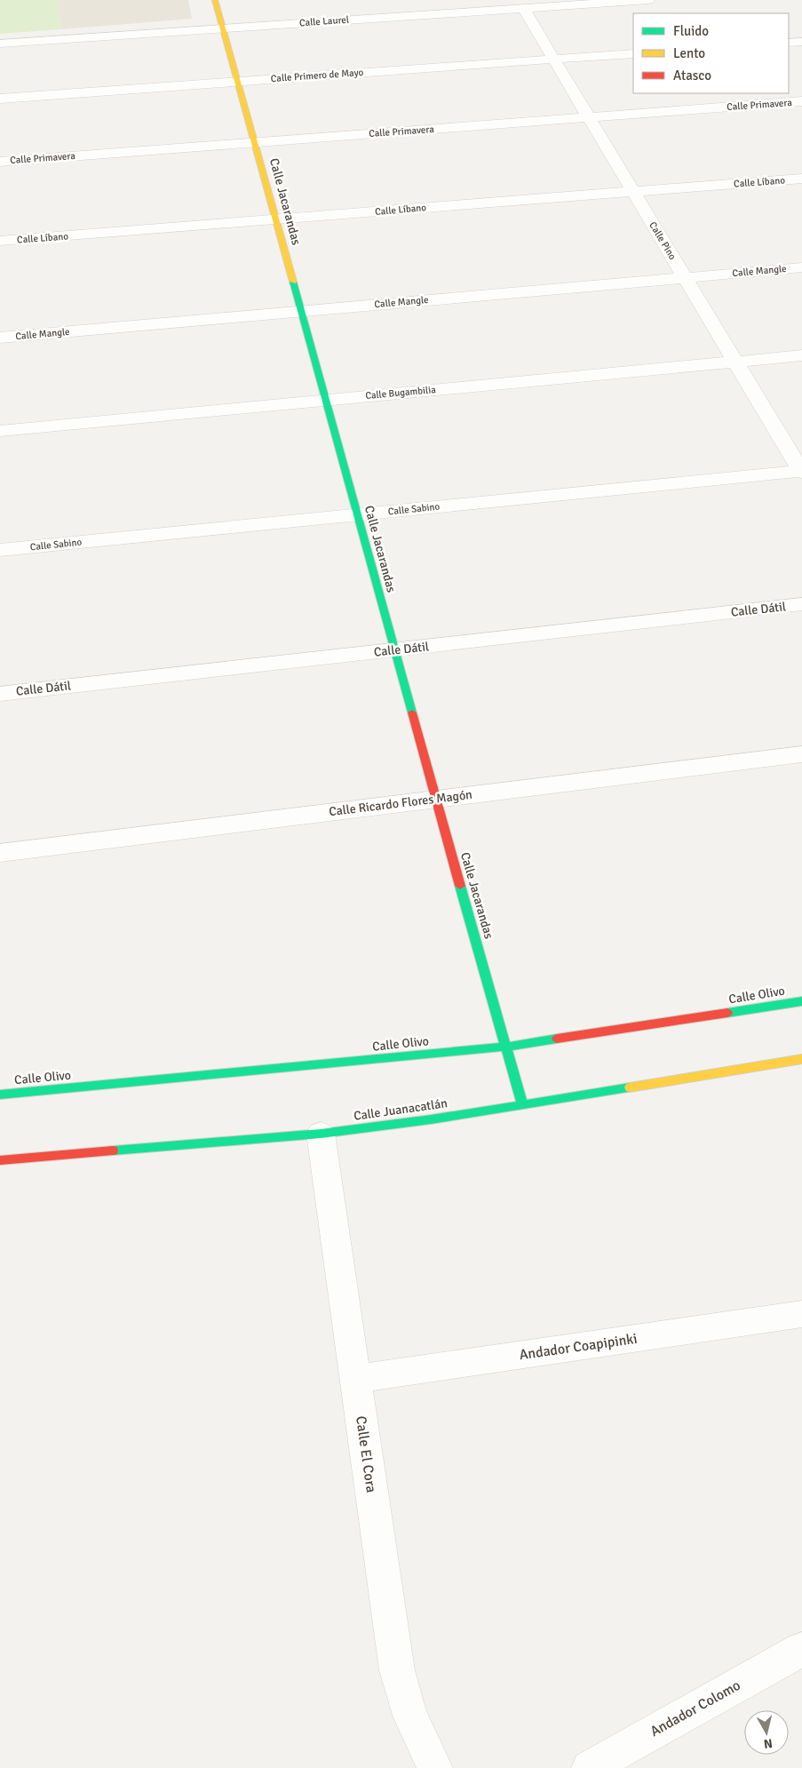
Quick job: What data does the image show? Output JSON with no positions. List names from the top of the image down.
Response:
{
  "streets": {
    "street": [
      "Calle Laurel",
      "Calle Primero de Mayo",
      "Calle Primavera",
      "Calle Líbano",
      "Calle Jacarandas",
      "Calle Pino",
      "Calle Mangle",
      "Calle Bugambilia",
      "Calle Sabino",
      "Calle Dátil",
      "Calle Ricardo Flores Magón",
      "Calle Olivo",
      "Calle Juanacatlán",
      "Andador Coapipinki",
      "Calle El Cora",
      "Andador Colomo"
    ]
  },
  "crossings": [
    ["Calle Laurel", "Calle Jacarandas"],
    ["Calle Laurel", "Calle Pino"],
    ["Calle Primero de Mayo", "Calle Jacarandas"],
    ["Calle Primero de Mayo", "Calle Pino"],
    ["Calle Primavera", "Calle Jacarandas"],
    ["Calle Primavera", "Calle Pino"],
    ["Calle Líbano", "Calle Jacarandas"],
    ["Calle Líbano", "Calle Pino"],
    ["Calle Jacarandas", "Calle Mangle"],
    ["Calle Jacarandas", "Calle Bugambilia"],
    ["Calle Jacarandas", "Calle Sabino"],
    ["Calle Jacarandas", "Calle Dátil"],
    ["Calle Jacarandas", "Calle Ricardo Flores Magón"],
    ["Calle Jacarandas", "Calle Olivo"],
    ["Calle Jacarandas", "Calle Juanacatlán"],
    ["Calle Pino", "Calle Mangle"],
    ["Calle Pino", "Calle Bugambilia"],
    ["Calle Pino", "Calle Sabino"],
    ["Calle Juanacatlán", "Calle El Cora"],
    ["Andador Coapipinki", "Calle El Cora"]
  ],
  "legend": ["Fluido", "Lento", "Atasco"],
  "north": "bottom"
}
